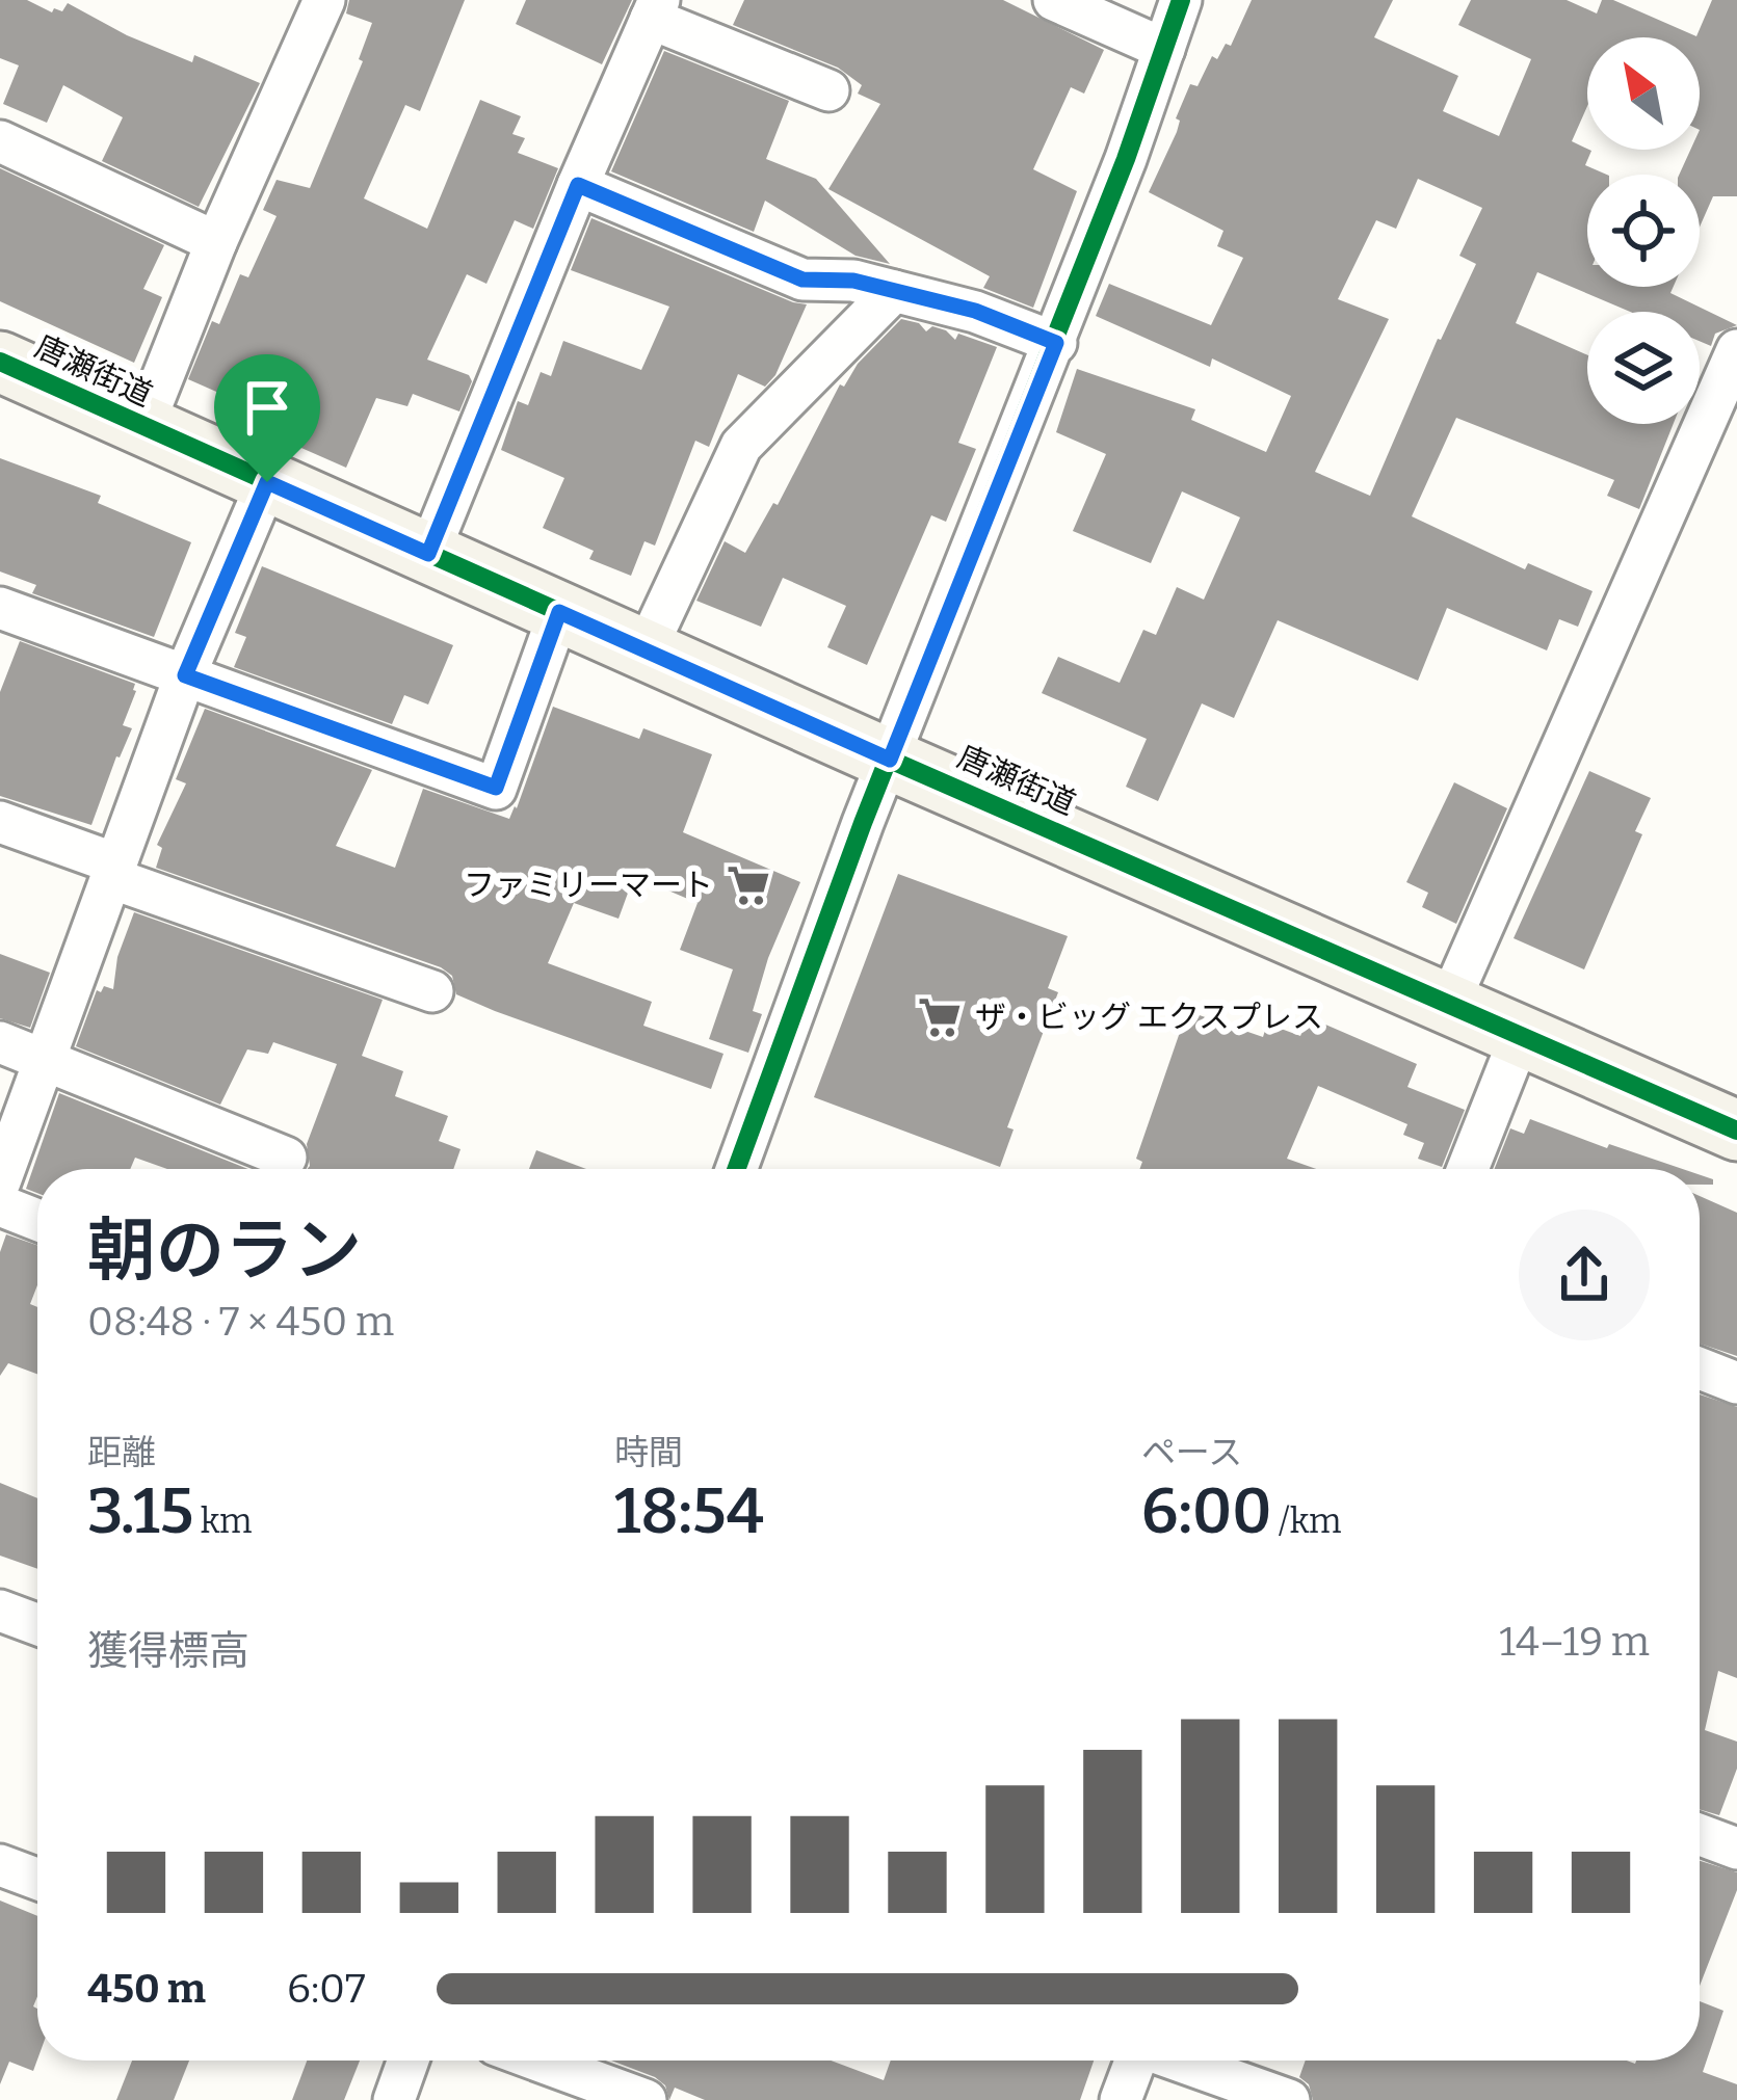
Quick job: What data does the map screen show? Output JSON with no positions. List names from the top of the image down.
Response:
{
  "streets": {
    "street": ["唐瀬街道"]
  },
  "places": {
    "supermarket": ["ファミリーマート", "ザ・ビッグ エクスプレス"]
  },
  "north": "top left",
  "page": {
    "heading": ["朝のラン", "08:48 · 7 × 450 m"],
    "stats": [
      ["距離", "3.15 km"],
      ["時間", "18:54"],
      ["ペース", "6:00 /km"]
    ],
    "chart": ["獲得標高", "14–19 m"],
    "list": [
      {
        "name": "450 m",
        "note": "6:07"
      }
    ]
  }
}
